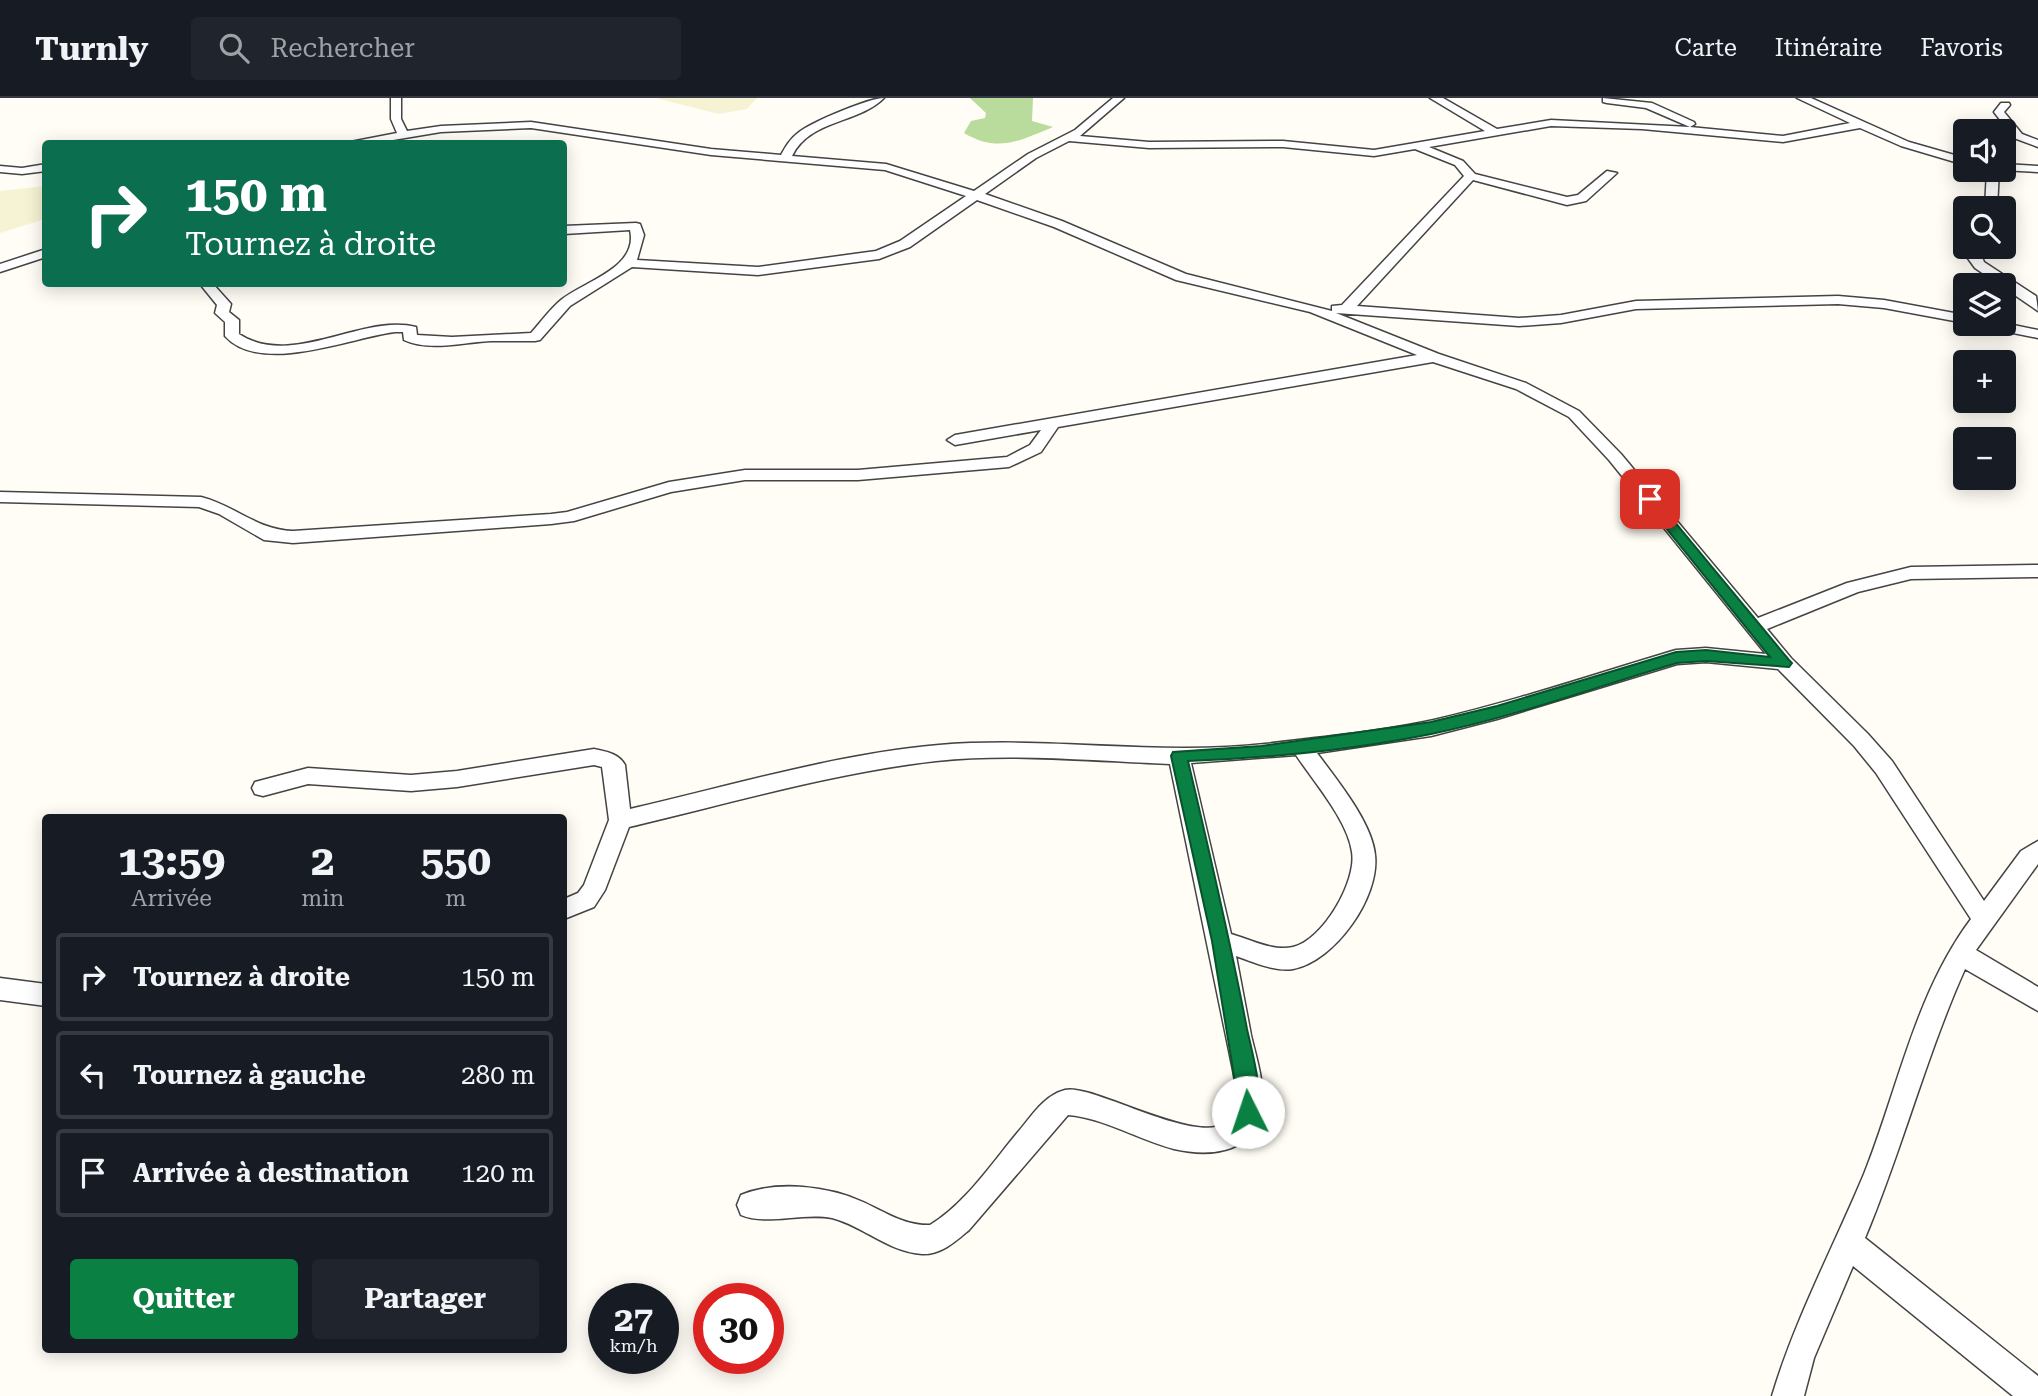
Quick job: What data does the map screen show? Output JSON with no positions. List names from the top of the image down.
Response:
{
  "page": {
    "header": "Turnly",
    "search": "Rechercher",
    "nav": ["Carte", "Itinéraire", "Favoris"],
    "map_buttons": ["+", "−"],
    "turn": ["150 m", "Tournez à droite"],
    "eta": [
      "13:59",
      "Arrivée",
      "2",
      "min",
      "550",
      "m"
    ],
    "list": [
      {
        "name": "Tournez à droite",
        "value": "150 m"
      },
      {
        "name": "Tournez à gauche",
        "value": "280 m"
      },
      {
        "name": "Arrivée à destination",
        "value": "120 m"
      }
    ],
    "buttons": ["Quitter", "Partager"],
    "speed": "27 km/h",
    "limit": "30"
  }
}
